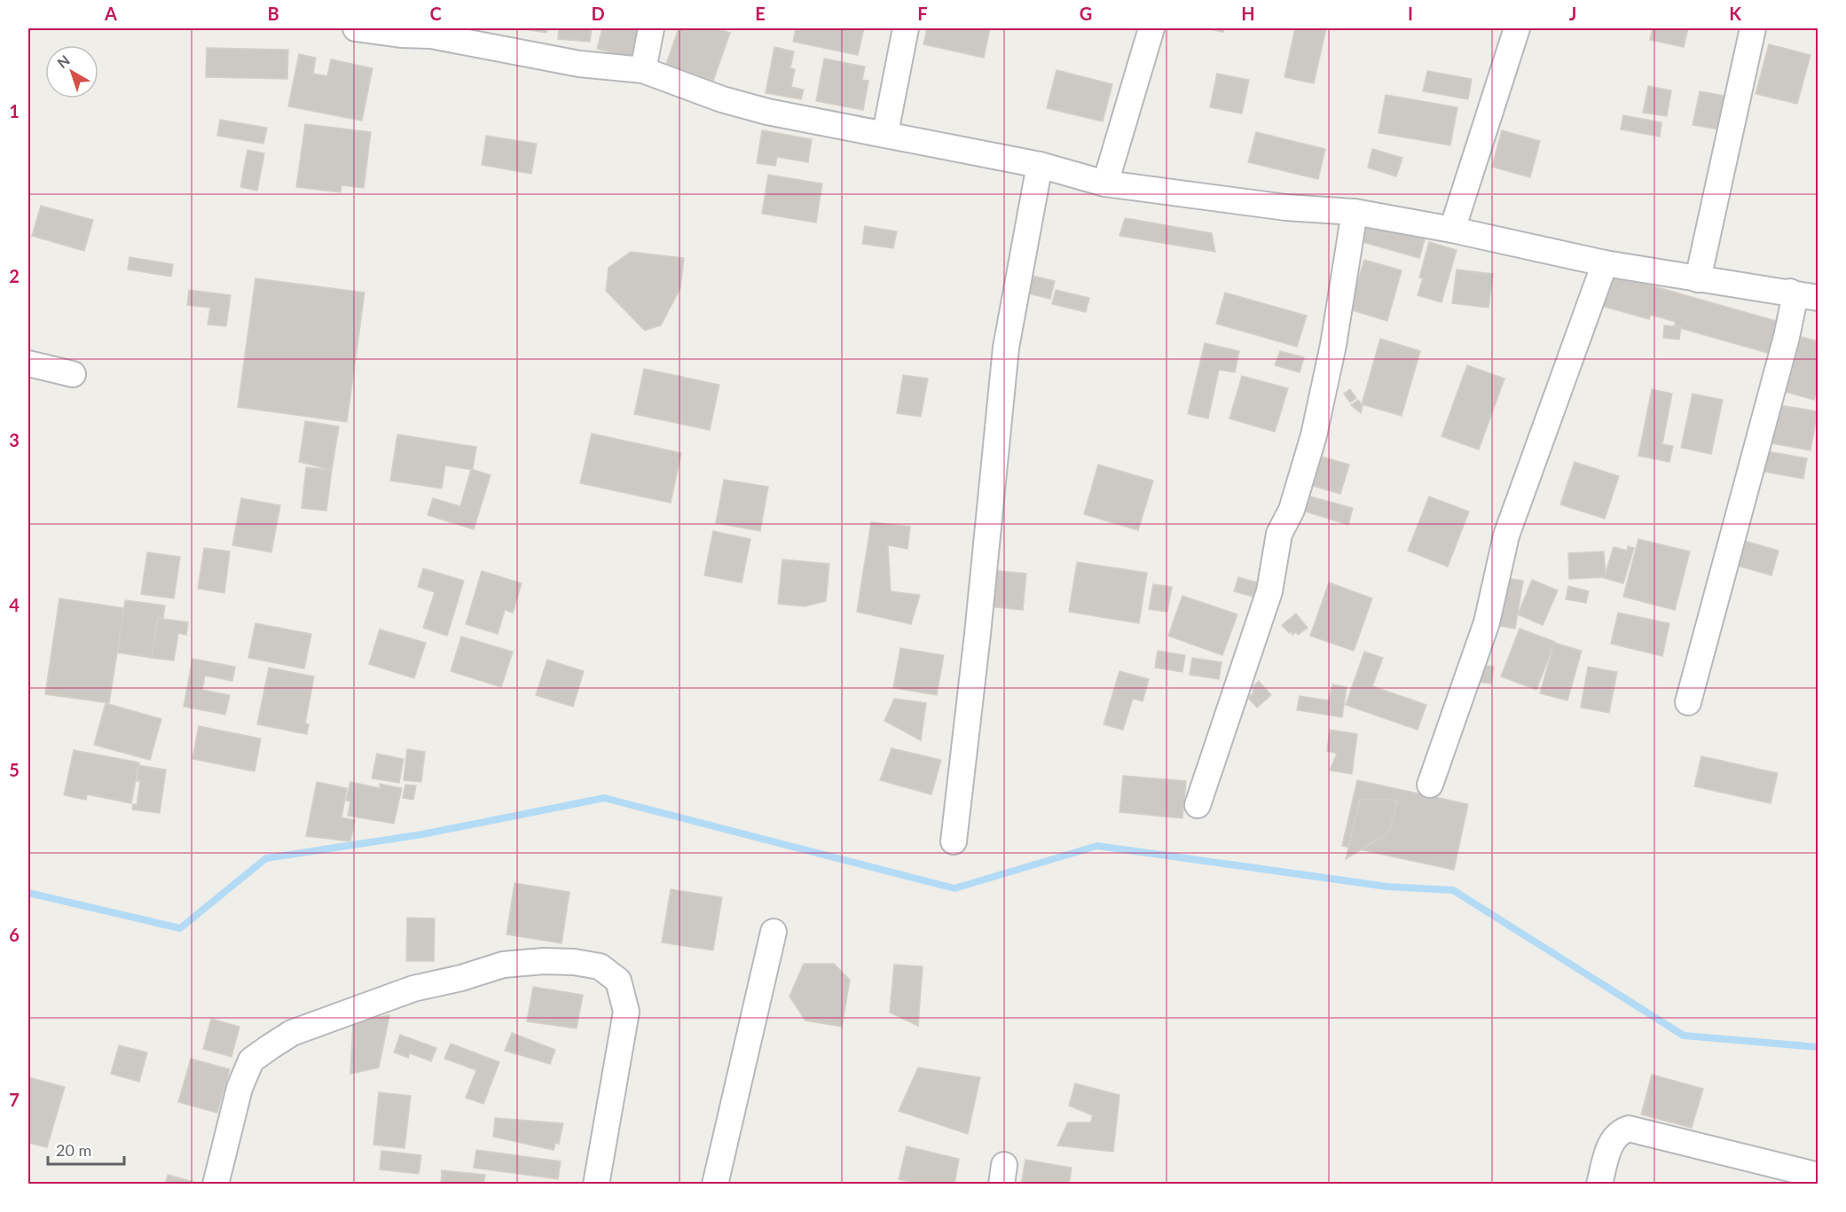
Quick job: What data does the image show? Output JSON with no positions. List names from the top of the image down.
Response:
{
  "scale_bar": "20 m",
  "north": "top left",
  "grid": {
    "columns": [
      "A",
      "B",
      "C",
      "D",
      "E",
      "F",
      "G",
      "H",
      "I",
      "J",
      "K"
    ],
    "rows": [
      "1",
      "2",
      "3",
      "4",
      "5",
      "6",
      "7"
    ]
  }
}
